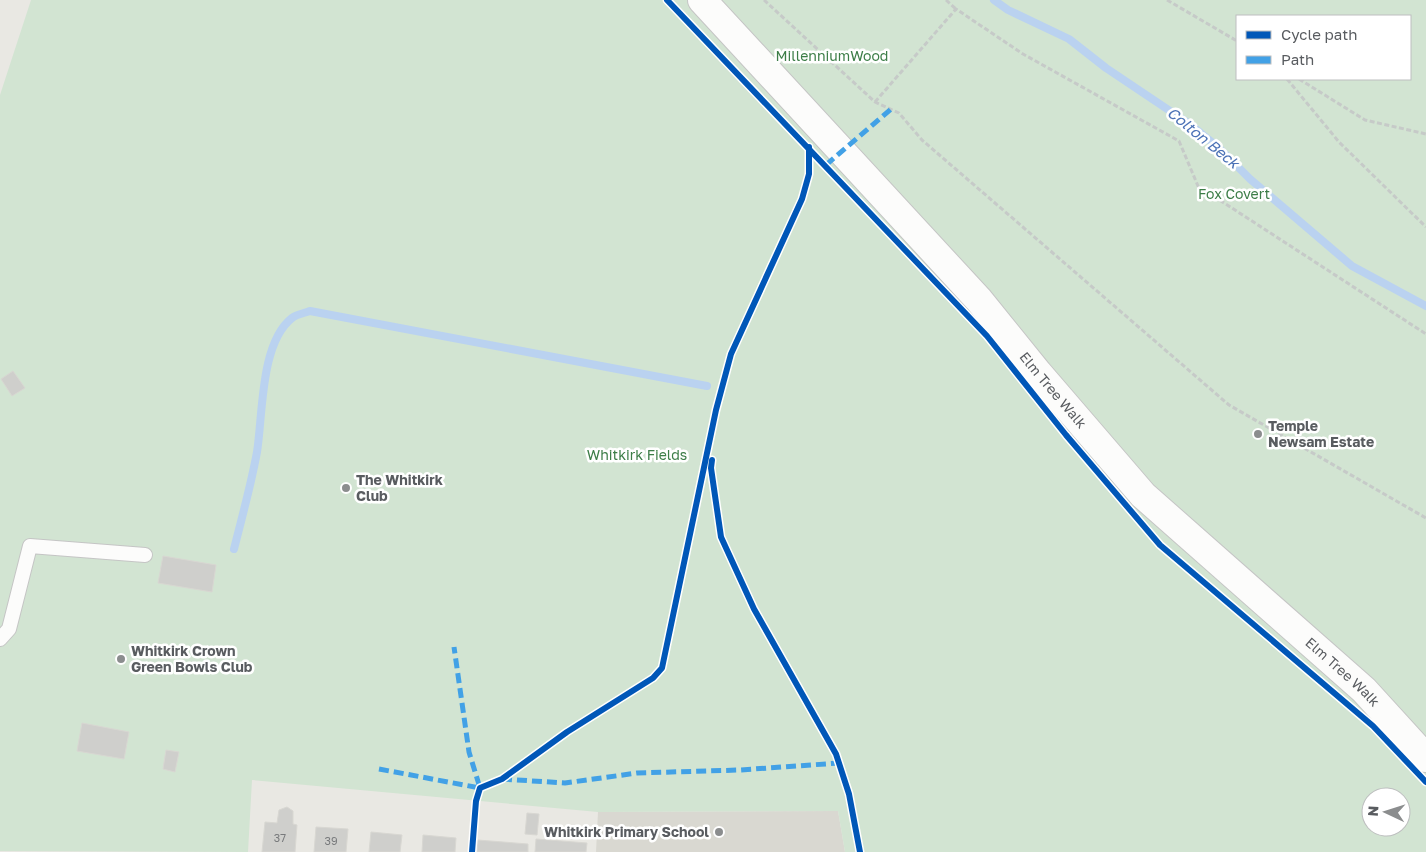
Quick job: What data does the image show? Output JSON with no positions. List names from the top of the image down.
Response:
{
  "streets": {
    "street": ["Elm Tree Walk"]
  },
  "water": ["Colton Beck"],
  "parks": ["MillenniumWood", "Fox Covert", "Whitkirk Fields"],
  "places": [
    "Temple Newsam Estate",
    "The Whitkirk Club",
    "Whitkirk Crown Green Bowls Club",
    "Whitkirk Primary School"
  ],
  "house_numbers": ["37", "39"],
  "legend": ["Cycle path", "Path"],
  "north": "left"
}
